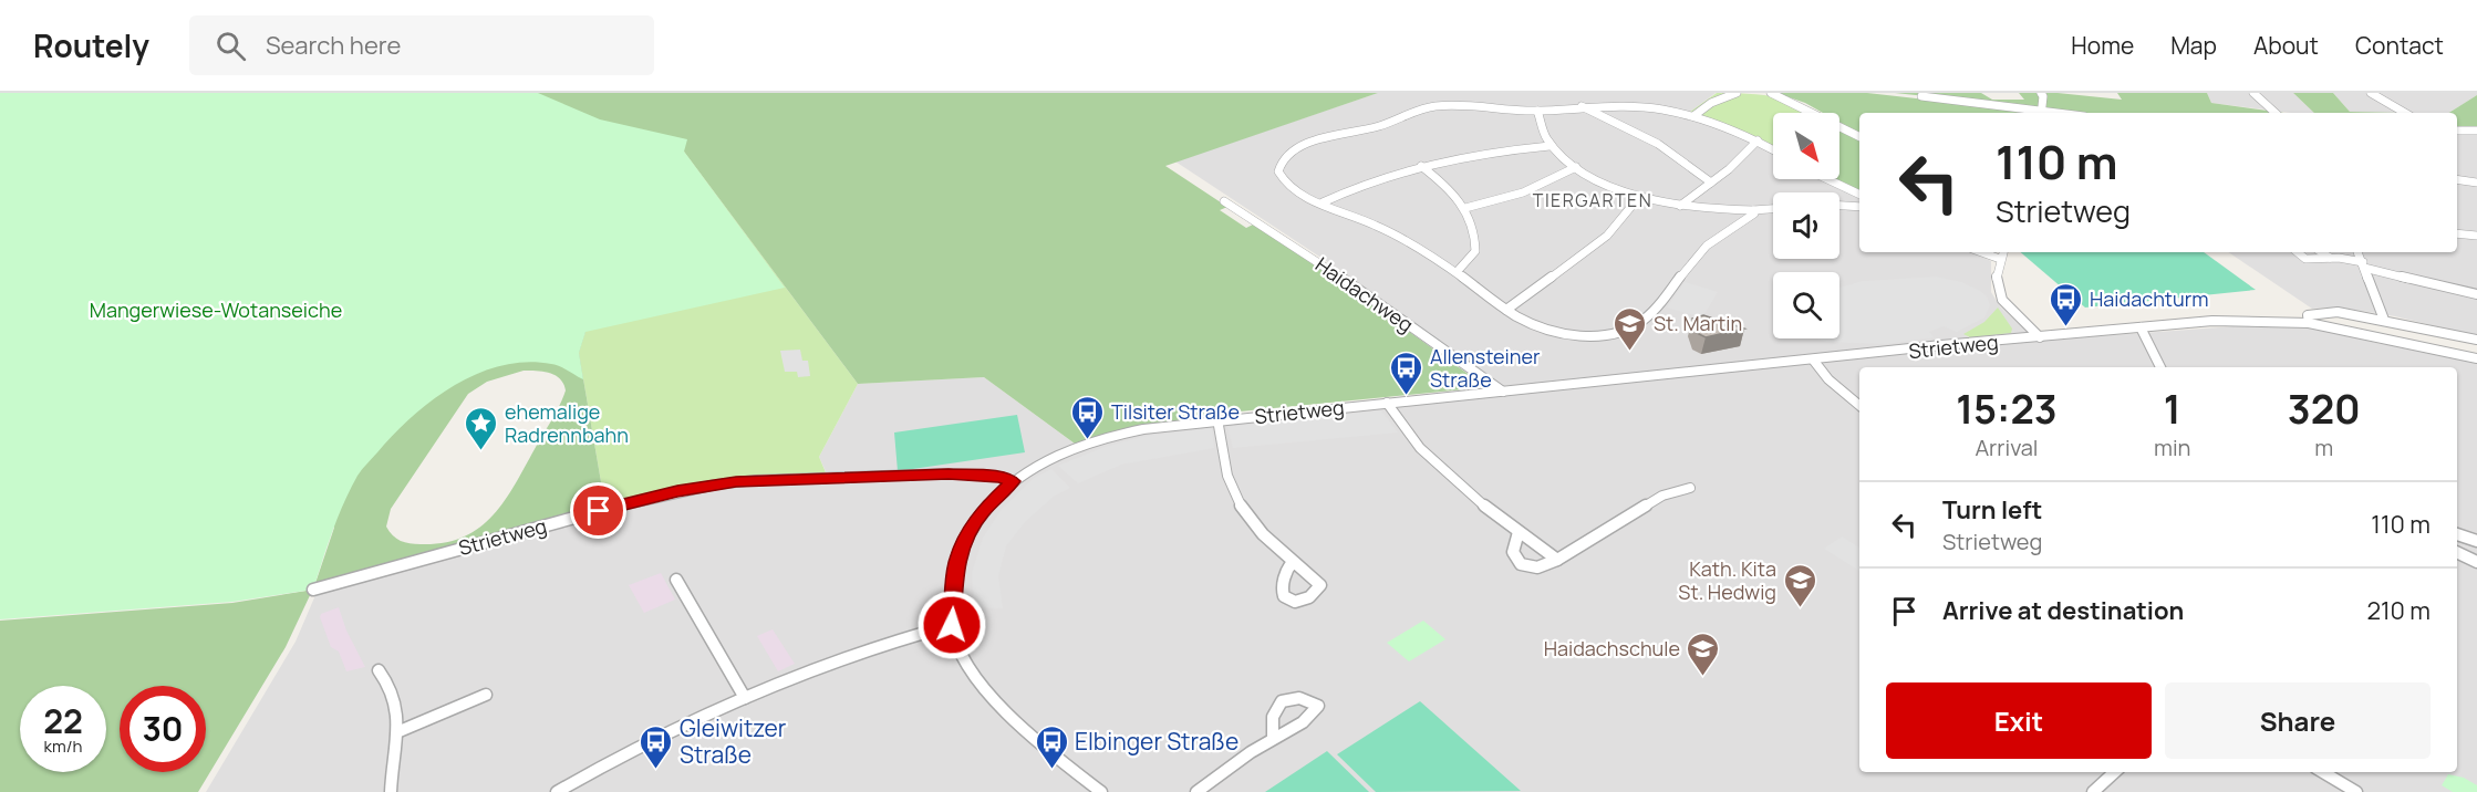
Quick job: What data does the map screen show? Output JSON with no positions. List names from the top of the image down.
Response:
{
  "streets": {
    "street": ["Haidachweg", "Strietweg"]
  },
  "crossings": [
    ["Haidachweg", "Strietweg"]
  ],
  "districts": ["TIERGARTEN"],
  "parks": ["Mangerwiese-Wotanseiche"],
  "places": {
    "bus stop": [
      "Haidachturm",
      "Allensteiner Straße",
      "Tilsiter Straße",
      "Gleiwitzer Straße",
      "Elbinger Straße"
    ],
    "school or university": ["St. Martin", "Kath. Kita St. Hedwig", "Haidachschule"],
    "place": ["ehemalige Radrennbahn"]
  },
  "north": "bottom right",
  "page": {
    "header": "Routely",
    "search": "Search here",
    "nav": [
      "Home",
      "Map",
      "About",
      "Contact"
    ],
    "turn": ["110 m", "Strietweg"],
    "eta": [
      "15:23",
      "Arrival",
      "1",
      "min",
      "320",
      "m"
    ],
    "list": [
      {
        "name": "Turn left",
        "note": "Strietweg",
        "value": "110 m"
      },
      {
        "name": "Arrive at destination",
        "value": "210 m"
      }
    ],
    "buttons": ["Exit", "Share"],
    "speed": "22 km/h",
    "limit": "30"
  }
}
